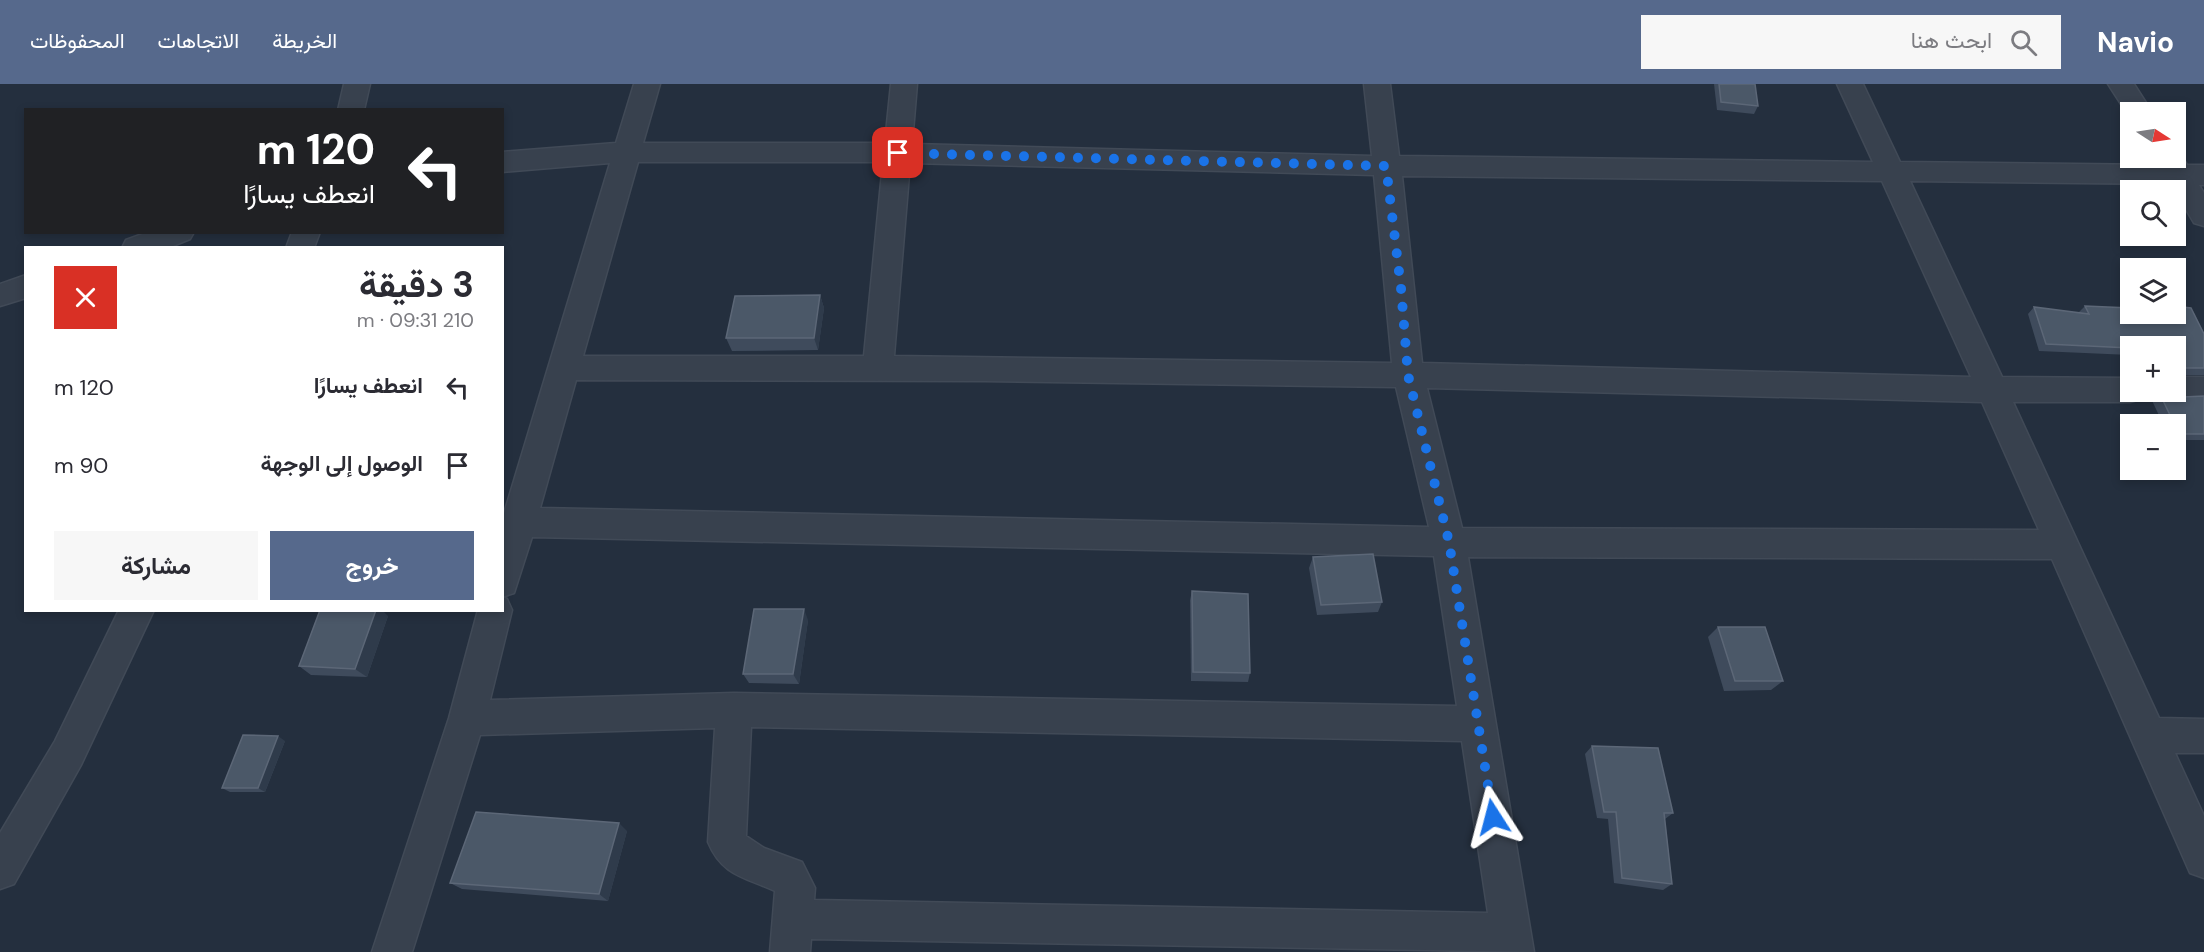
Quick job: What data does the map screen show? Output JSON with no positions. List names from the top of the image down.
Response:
{
  "north": "right",
  "page": {
    "header": "Navio",
    "search": "ابحث هنا",
    "nav": ["الخريطة", "الاتجاهات", "المحفوظات"],
    "map_buttons": ["+", "−"],
    "turn": ["120 m", "انعطف يسارًا"],
    "heading": ["3 دقيقة", "210 m · 09:31"],
    "list": [
      {
        "name": "انعطف يسارًا",
        "value": "120 m"
      },
      {
        "name": "الوصول إلى الوجهة",
        "value": "90 m"
      }
    ],
    "buttons": ["خروج", "مشاركة"]
  }
}
